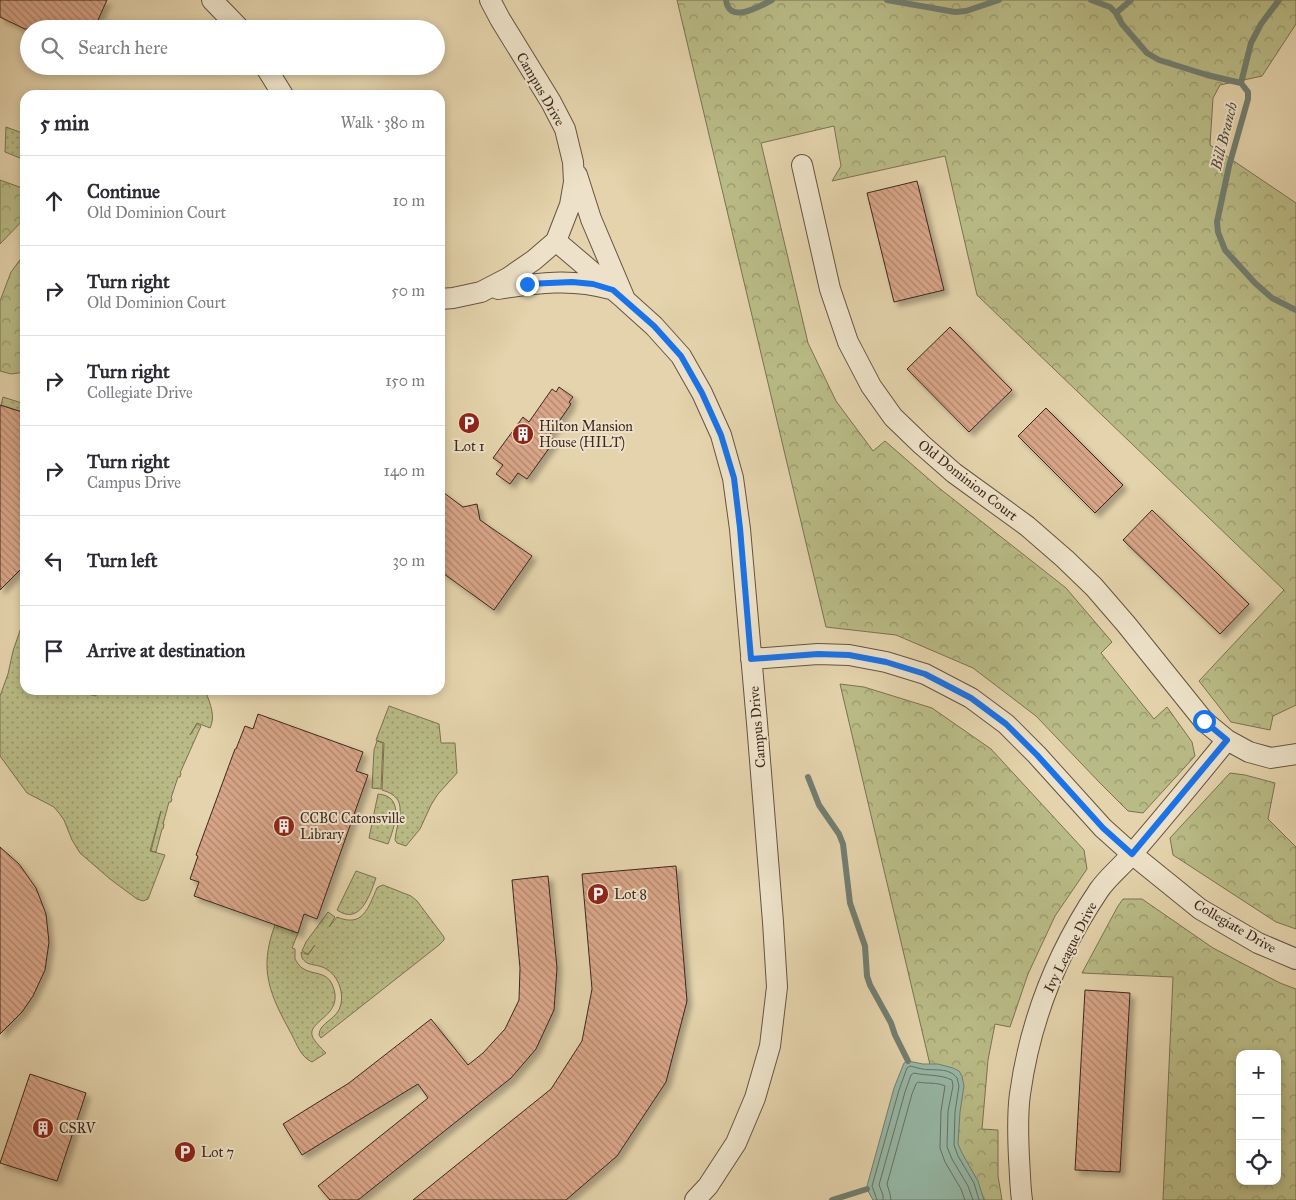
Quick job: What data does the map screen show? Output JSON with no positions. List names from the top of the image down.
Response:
{
  "streets": {
    "street": [
      "Campus Drive",
      "Old Dominion Court",
      "Collegiate Drive",
      "Ivy League Drive"
    ]
  },
  "crossings": [
    ["Campus Drive", "Collegiate Drive"],
    ["Collegiate Drive", "Ivy League Drive"]
  ],
  "water": ["Bill Branch"],
  "places": {
    "parking": ["Lot 1", "Lot 8", "Lot 7"],
    "building": ["Hilton Mansion House (HILT)", "CCBC Catonsville Library", "CSRV"]
  },
  "page": {
    "search": "Search here",
    "heading": ["5 min", "Walk · 380 m"],
    "list": [
      ["Continue", "Old Dominion Court", "10 m"],
      ["Turn right", "Old Dominion Court", "50 m"],
      ["Turn right", "Collegiate Drive", "150 m"],
      ["Turn right", "Campus Drive", "140 m"],
      ["Turn left", "30 m"],
      "Arrive at destination"
    ],
    "map_buttons": ["+", "−"]
  }
}
